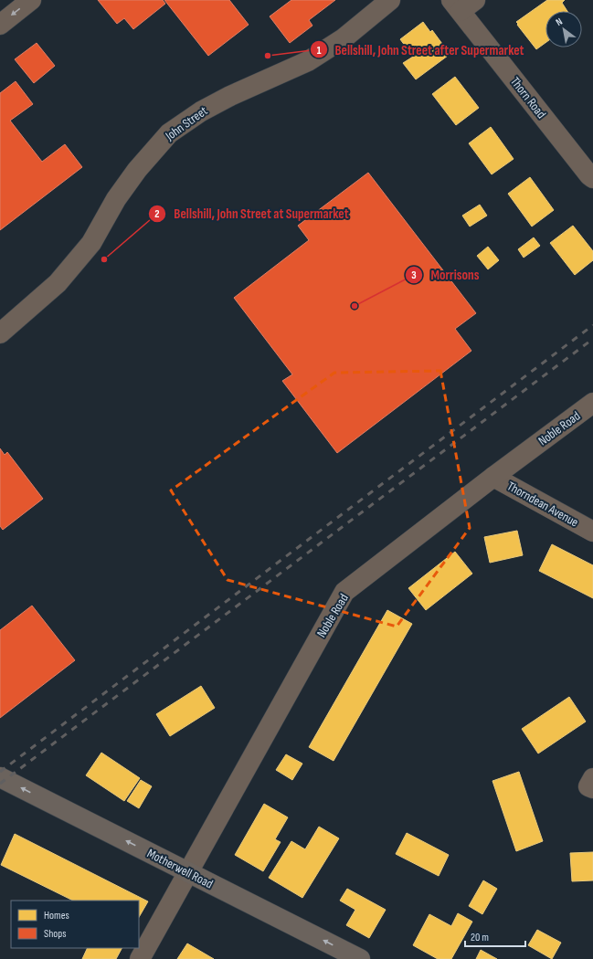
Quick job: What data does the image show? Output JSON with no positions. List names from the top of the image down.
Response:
{
  "streets": {
    "main road": ["Motherwell Road"],
    "street": [
      "Thorn Road",
      "John Street",
      "Noble Road",
      "Thorndean Avenue"
    ]
  },
  "crossings": [
    ["Noble Road", "Thorndean Avenue"],
    ["Noble Road", "Motherwell Road"]
  ],
  "one_way": ["Motherwell Road"],
  "places": ["Bellshill, John Street after Supermarket", "Bellshill, John Street at Supermarket", "Morrisons"],
  "legend": ["Homes", "Shops"],
  "scale_bar": "20 m",
  "north": "top left"
}
